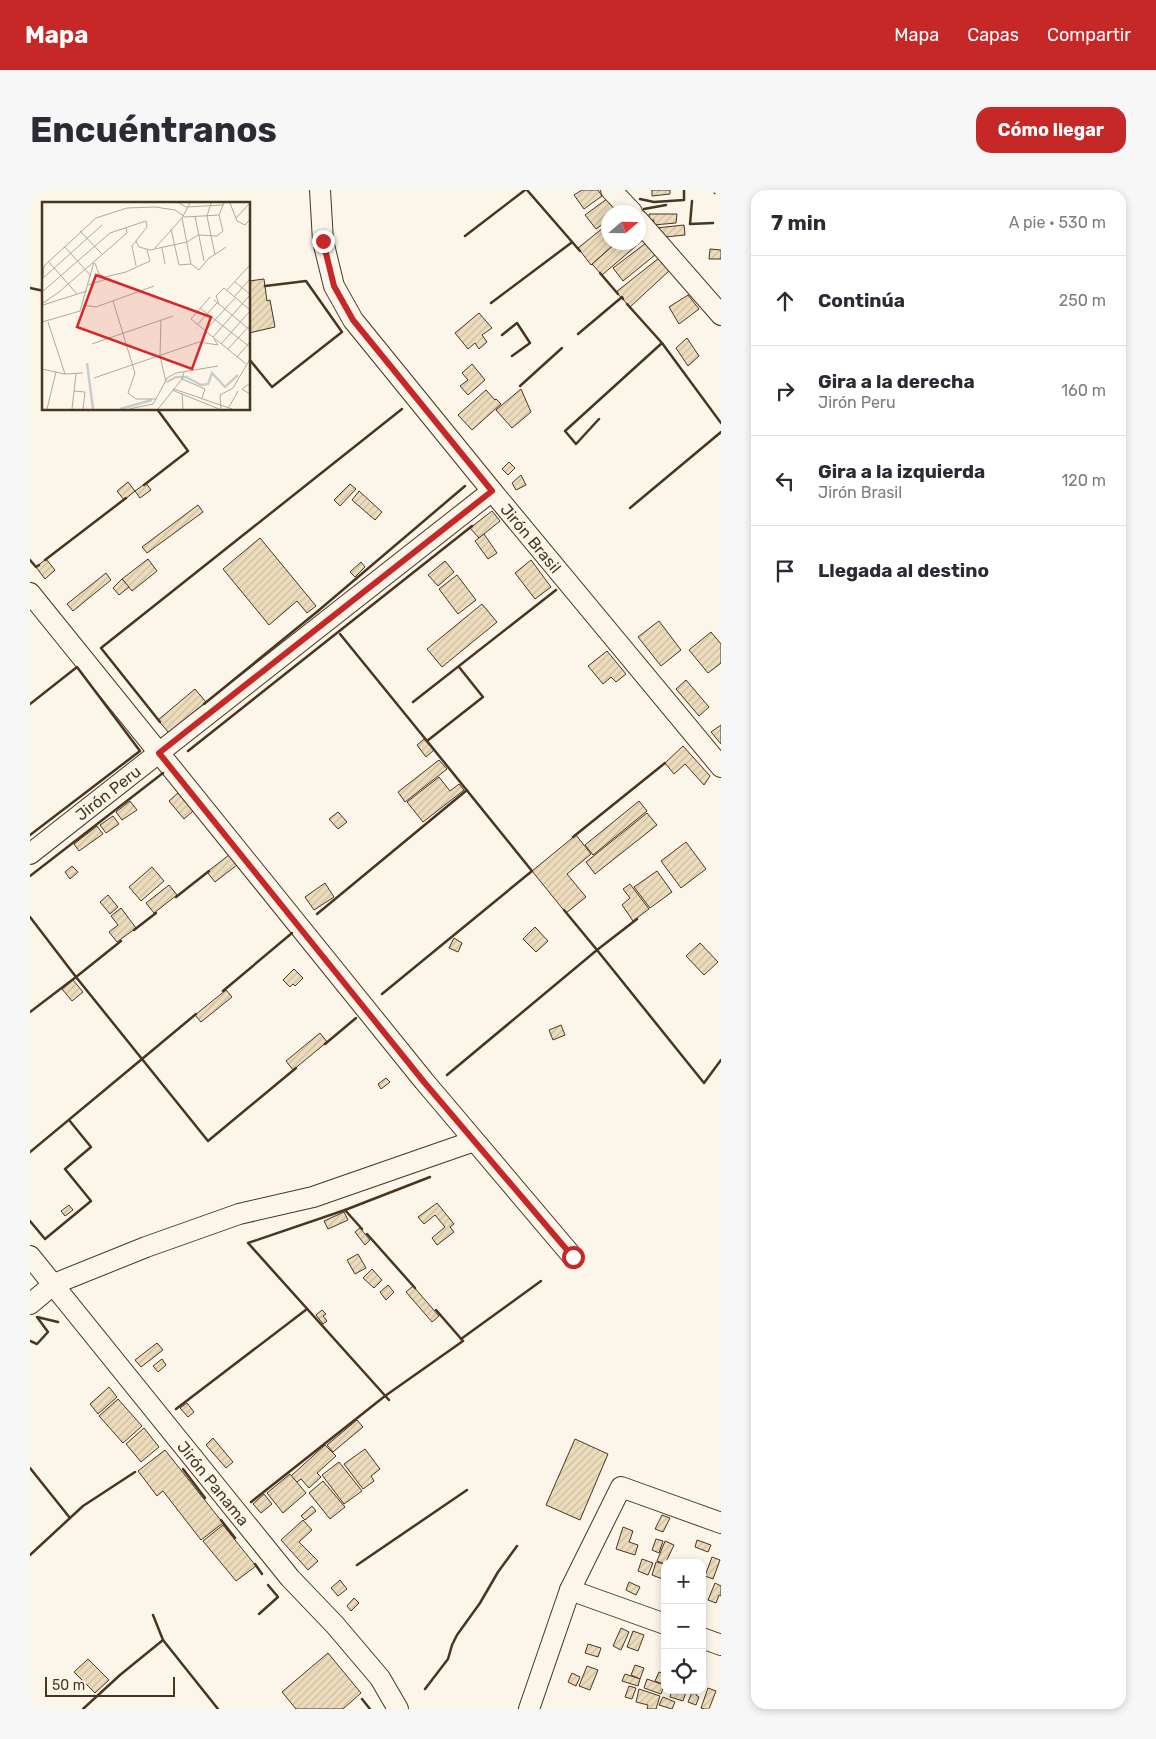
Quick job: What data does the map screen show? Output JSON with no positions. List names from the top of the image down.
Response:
{
  "streets": {
    "street": ["Jirón Brasil", "Jirón Peru", "Jirón Panama"]
  },
  "crossings": [
    ["Jirón Brasil", "Jirón Peru"]
  ],
  "scale_bar": "50 m",
  "north": "right",
  "page": {
    "header": "Mapa",
    "nav": ["Mapa", "Capas", "Compartir"],
    "buttons": "Cómo llegar",
    "title": "Encuéntranos",
    "heading": ["7 min", "A pie · 530 m"],
    "list": [
      ["Continúa", "250 m"],
      ["Gira a la derecha", "Jirón Peru", "160 m"],
      ["Gira a la izquierda", "Jirón Brasil", "120 m"],
      "Llegada al destino"
    ],
    "map_buttons": ["+", "−"],
    "scale": "50 m"
  }
}
